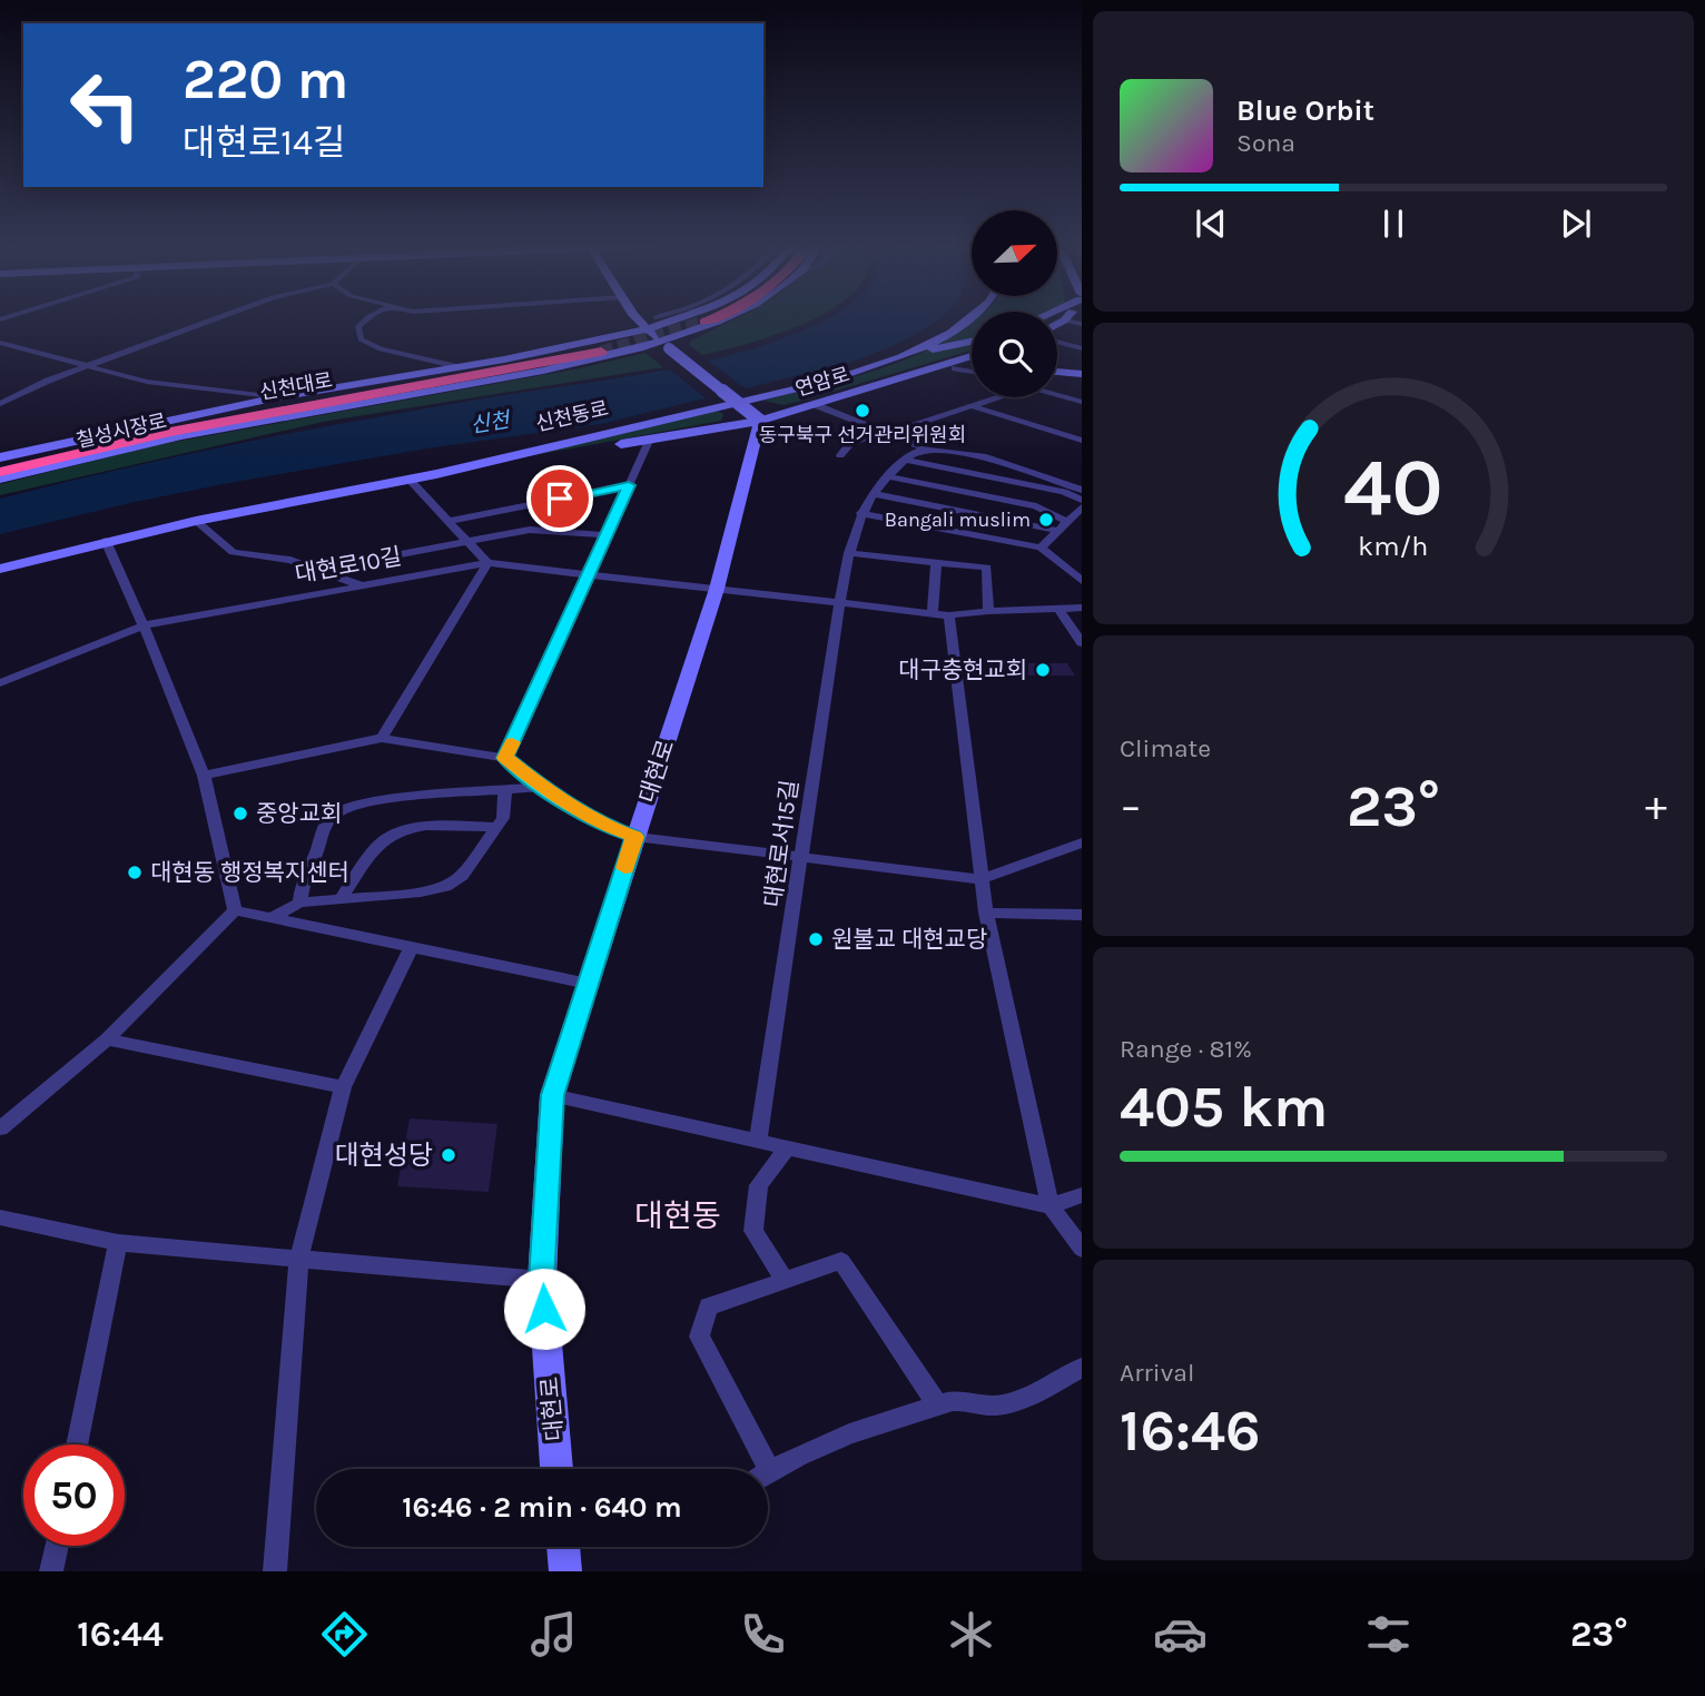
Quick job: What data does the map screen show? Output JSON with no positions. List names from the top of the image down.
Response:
{
  "streets": {
    "highway": ["신천대로"],
    "main road": [
      "연암로",
      "신천동로",
      "칠성시장로",
      "대현로"
    ],
    "street": ["대현로10길", "대현로서15길"]
  },
  "crossings": [
    ["연암로", "신천동로"],
    ["연암로", "대현로"],
    ["신천대로", "칠성시장로"],
    ["대현로10길", "대현로"],
    ["대현로10길", "대현로서15길"]
  ],
  "districts": ["대현동"],
  "water": ["신천"],
  "places": [
    "동구북구 선거관리위원회",
    "Bangali muslim",
    "대구충현교회",
    "중앙교회",
    "대현동 행정복지센터",
    "원불교 대현교당",
    "대현성당"
  ],
  "north": "top right",
  "page": {
    "turn": ["220 m", "대현로14길"],
    "song": ["Blue Orbit", "Sona"],
    "tile": [
      "Climate",
      ["Range · 81%", "405 km"],
      ["Arrival", "16:46"]
    ],
    "heat": ["−", "23°", "+"],
    "limit": "50",
    "trip": "16:46 · 2 min · 640 m",
    "tabs": ["16:44", "23°"],
    "gauge": ["40", "km/h"]
  }
}
